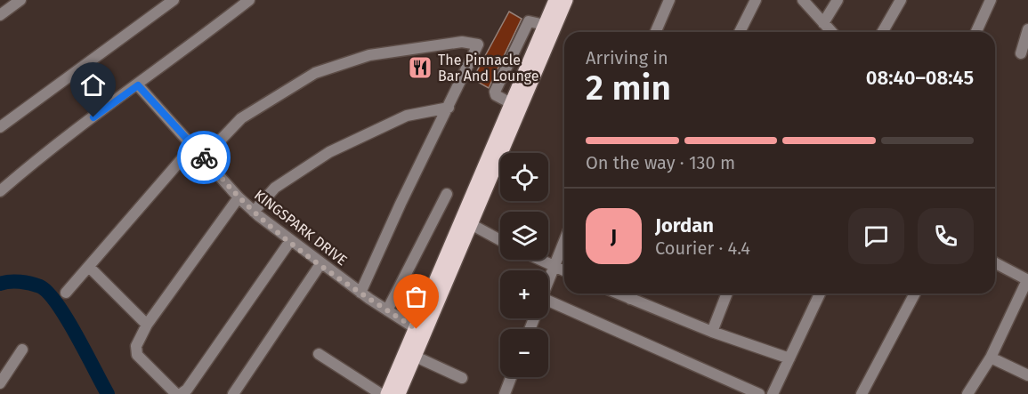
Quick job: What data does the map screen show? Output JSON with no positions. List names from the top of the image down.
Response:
{
  "streets": {
    "street": ["KINGSPARK DRIVE"]
  },
  "places": {
    "restaurant": ["The Pinnacle Bar And Lounge"]
  },
  "page": {
    "heading": ["2 min", "Arriving in", "08:40–08:45"],
    "panel": ["Jordan", "Courier · 4.4"],
    "bar": "On the way · 130 m",
    "map_buttons": ["+", "−"],
    "round": "J"
  }
}
